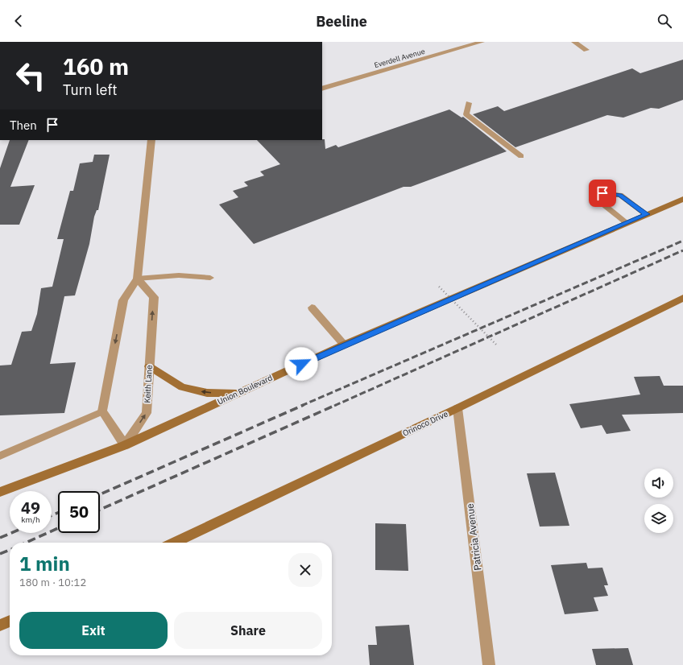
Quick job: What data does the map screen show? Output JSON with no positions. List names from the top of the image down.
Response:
{
  "streets": {
    "main road": ["Union Boulevard", "Orinoco Drive"],
    "street": ["Everdell Avenue", "Keith Lane", "Patricia Avenue"]
  },
  "crossings": [
    ["Keith Lane", "Union Boulevard"],
    ["Orinoco Drive", "Patricia Avenue"]
  ],
  "page": {
    "header": "Beeline",
    "turn": ["160 m", "Turn left"],
    "then": "Then",
    "speed": "49 km/h",
    "limit": "50",
    "heading": ["1 min", "180 m · 10:12"],
    "buttons": ["Exit", "Share"]
  }
}
